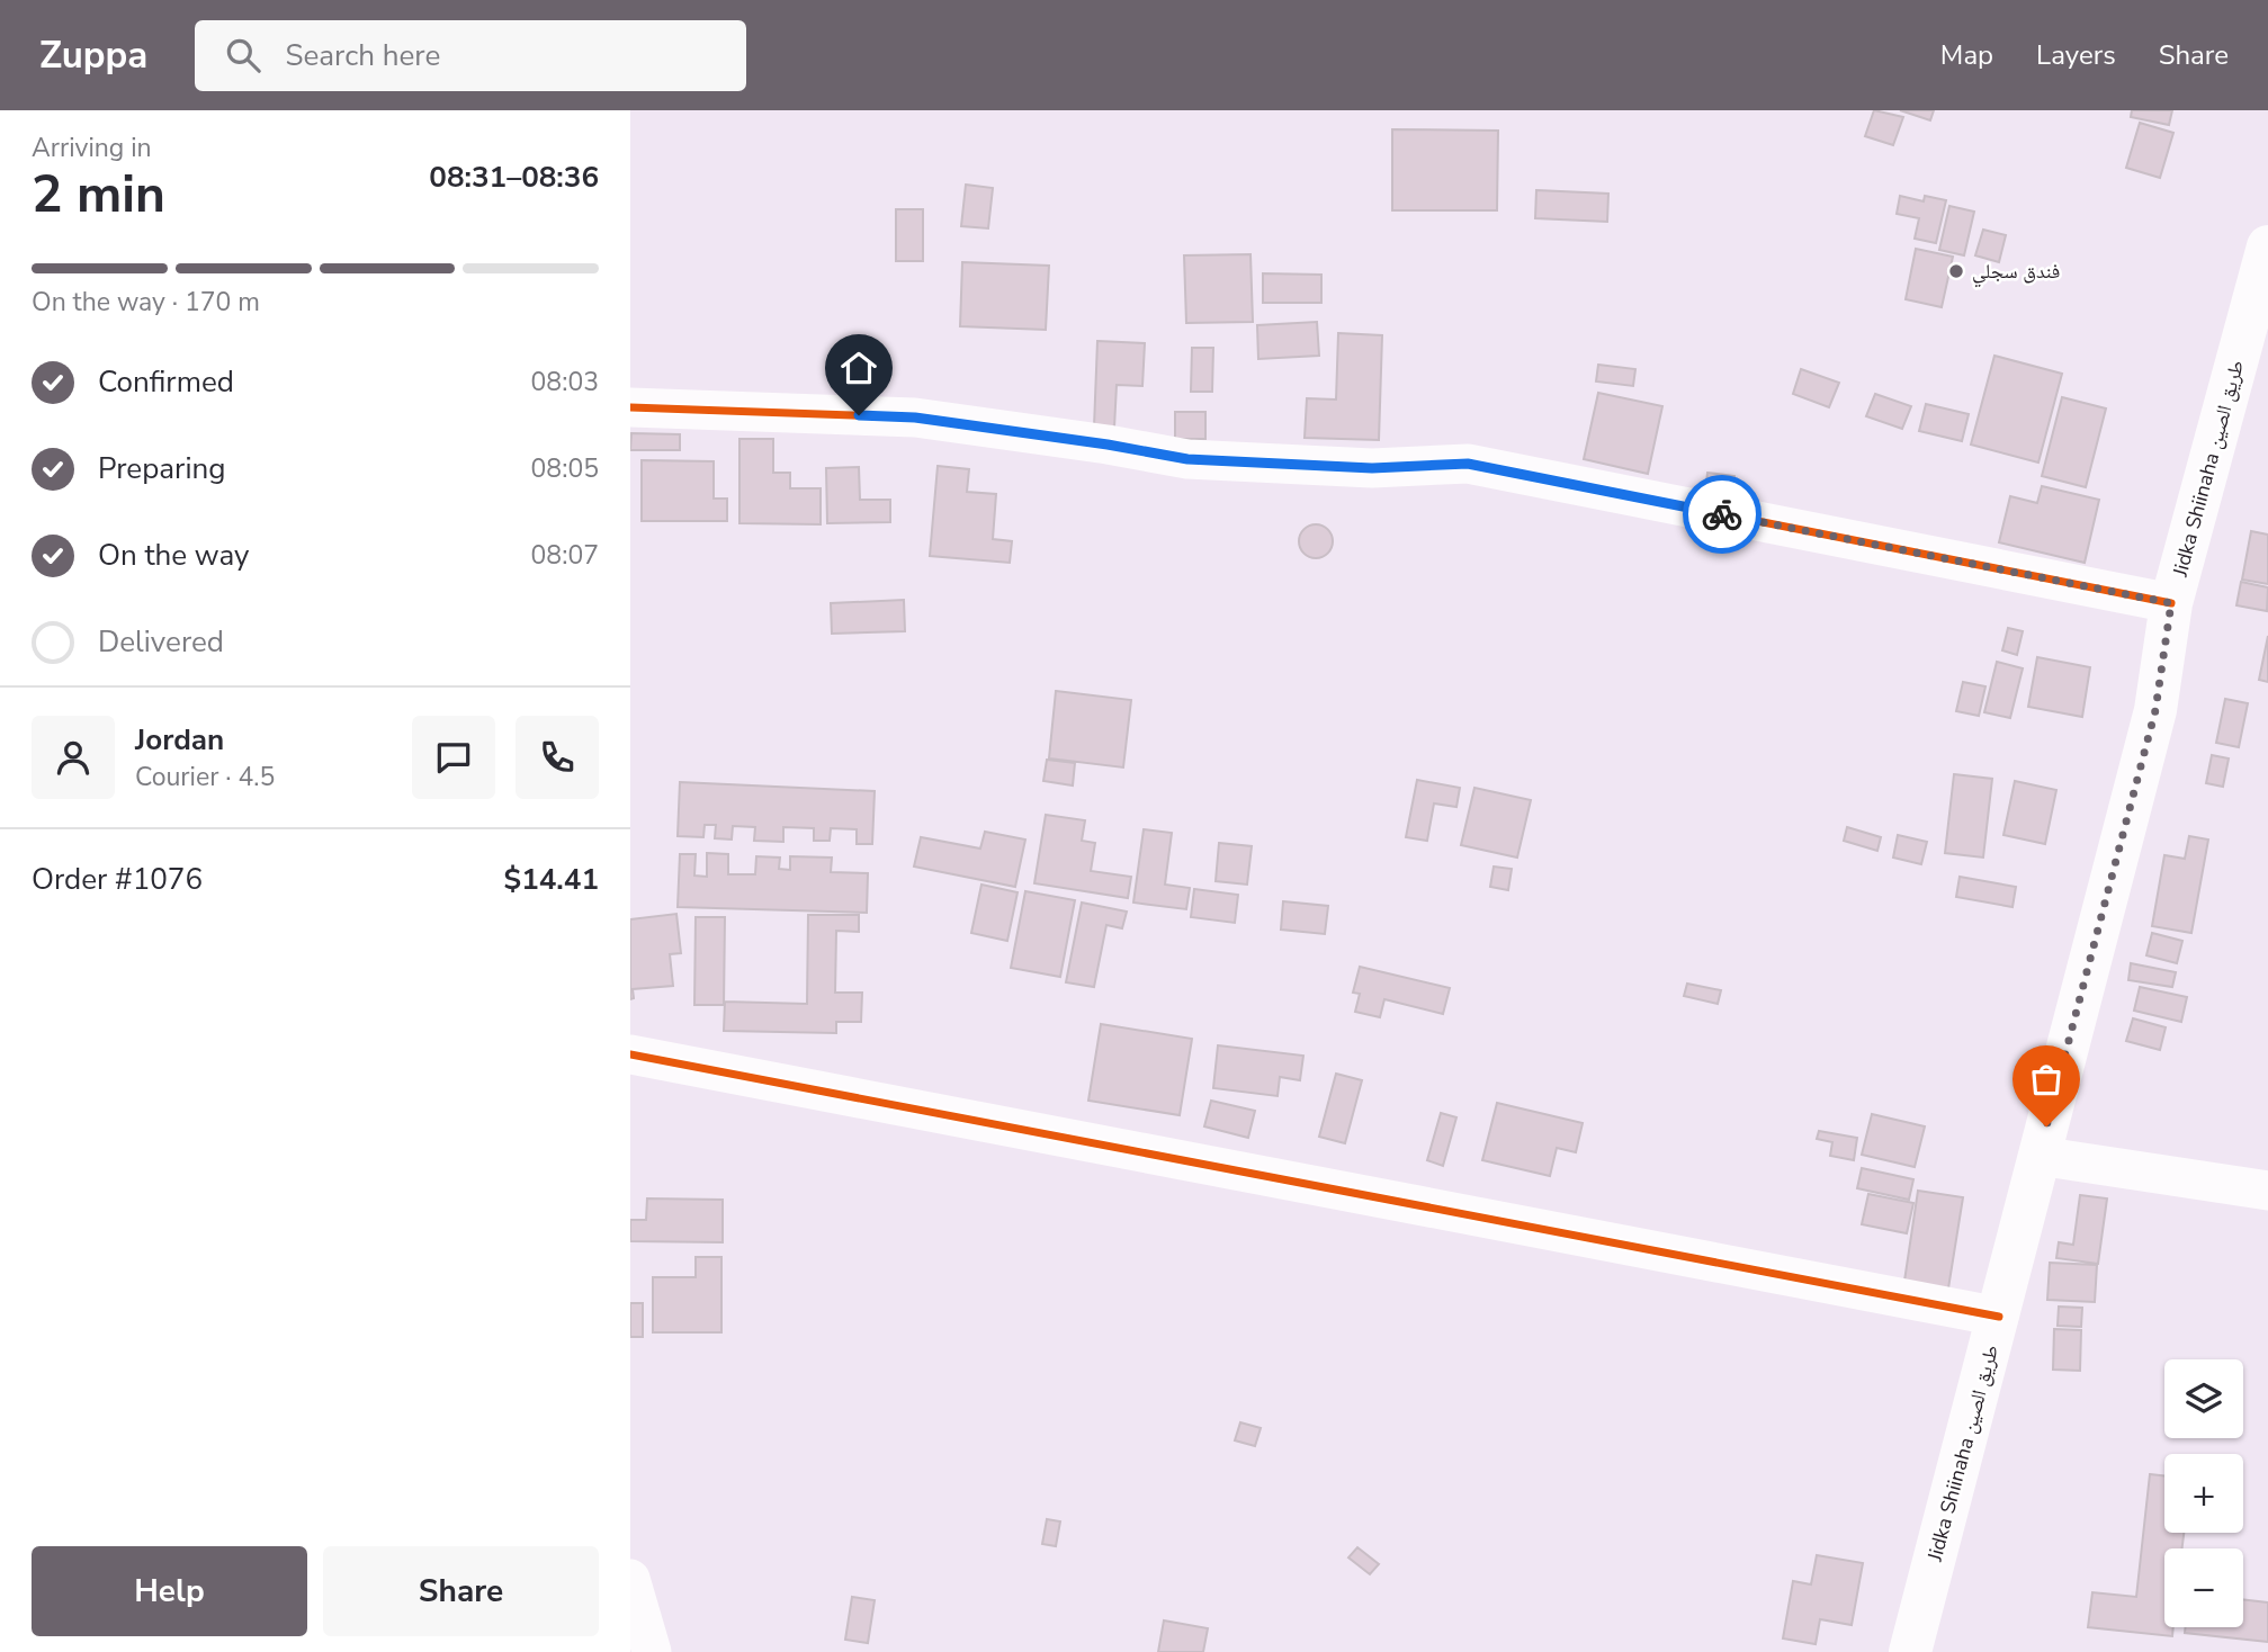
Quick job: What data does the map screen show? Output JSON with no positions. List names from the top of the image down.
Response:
{
  "streets": {
    "main road": ["Jidka Shiinaha طريق الصين"]
  },
  "places": ["فندق سجلي"],
  "page": {
    "header": "Zuppa",
    "search": "Search here",
    "nav": ["Map", "Layers", "Share"],
    "heading": ["2 min", "Arriving in", "08:31–08:36"],
    "panel": [
      "Jordan",
      "Courier · 4.5",
      "Order #1076",
      "$14.41"
    ],
    "bar": "On the way · 170 m",
    "list": [
      ["Confirmed", "08:03"],
      ["Preparing", "08:05"],
      ["On the way", "08:07"],
      "Delivered"
    ],
    "map_buttons": ["+", "−"],
    "buttons": ["Help", "Share"]
  }
}
